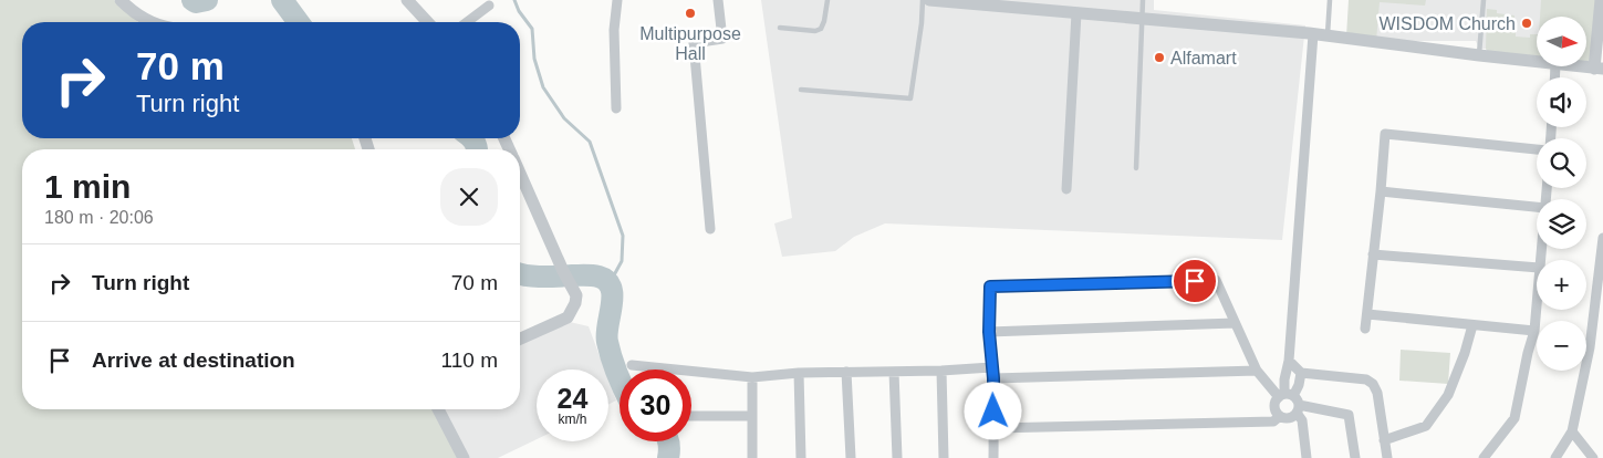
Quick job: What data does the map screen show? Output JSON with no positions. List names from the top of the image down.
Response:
{
  "places": ["Multipurpose Hall", "WISDOM Church", "Alfamart"],
  "north": "right",
  "page": {
    "map_buttons": ["+", "−"],
    "turn": ["70 m", "Turn right"],
    "heading": ["1 min", "180 m · 20:06"],
    "list": [
      {
        "name": "Turn right",
        "value": "70 m"
      },
      {
        "name": "Arrive at destination",
        "value": "110 m"
      }
    ],
    "speed": "24 km/h",
    "limit": "30"
  }
}
